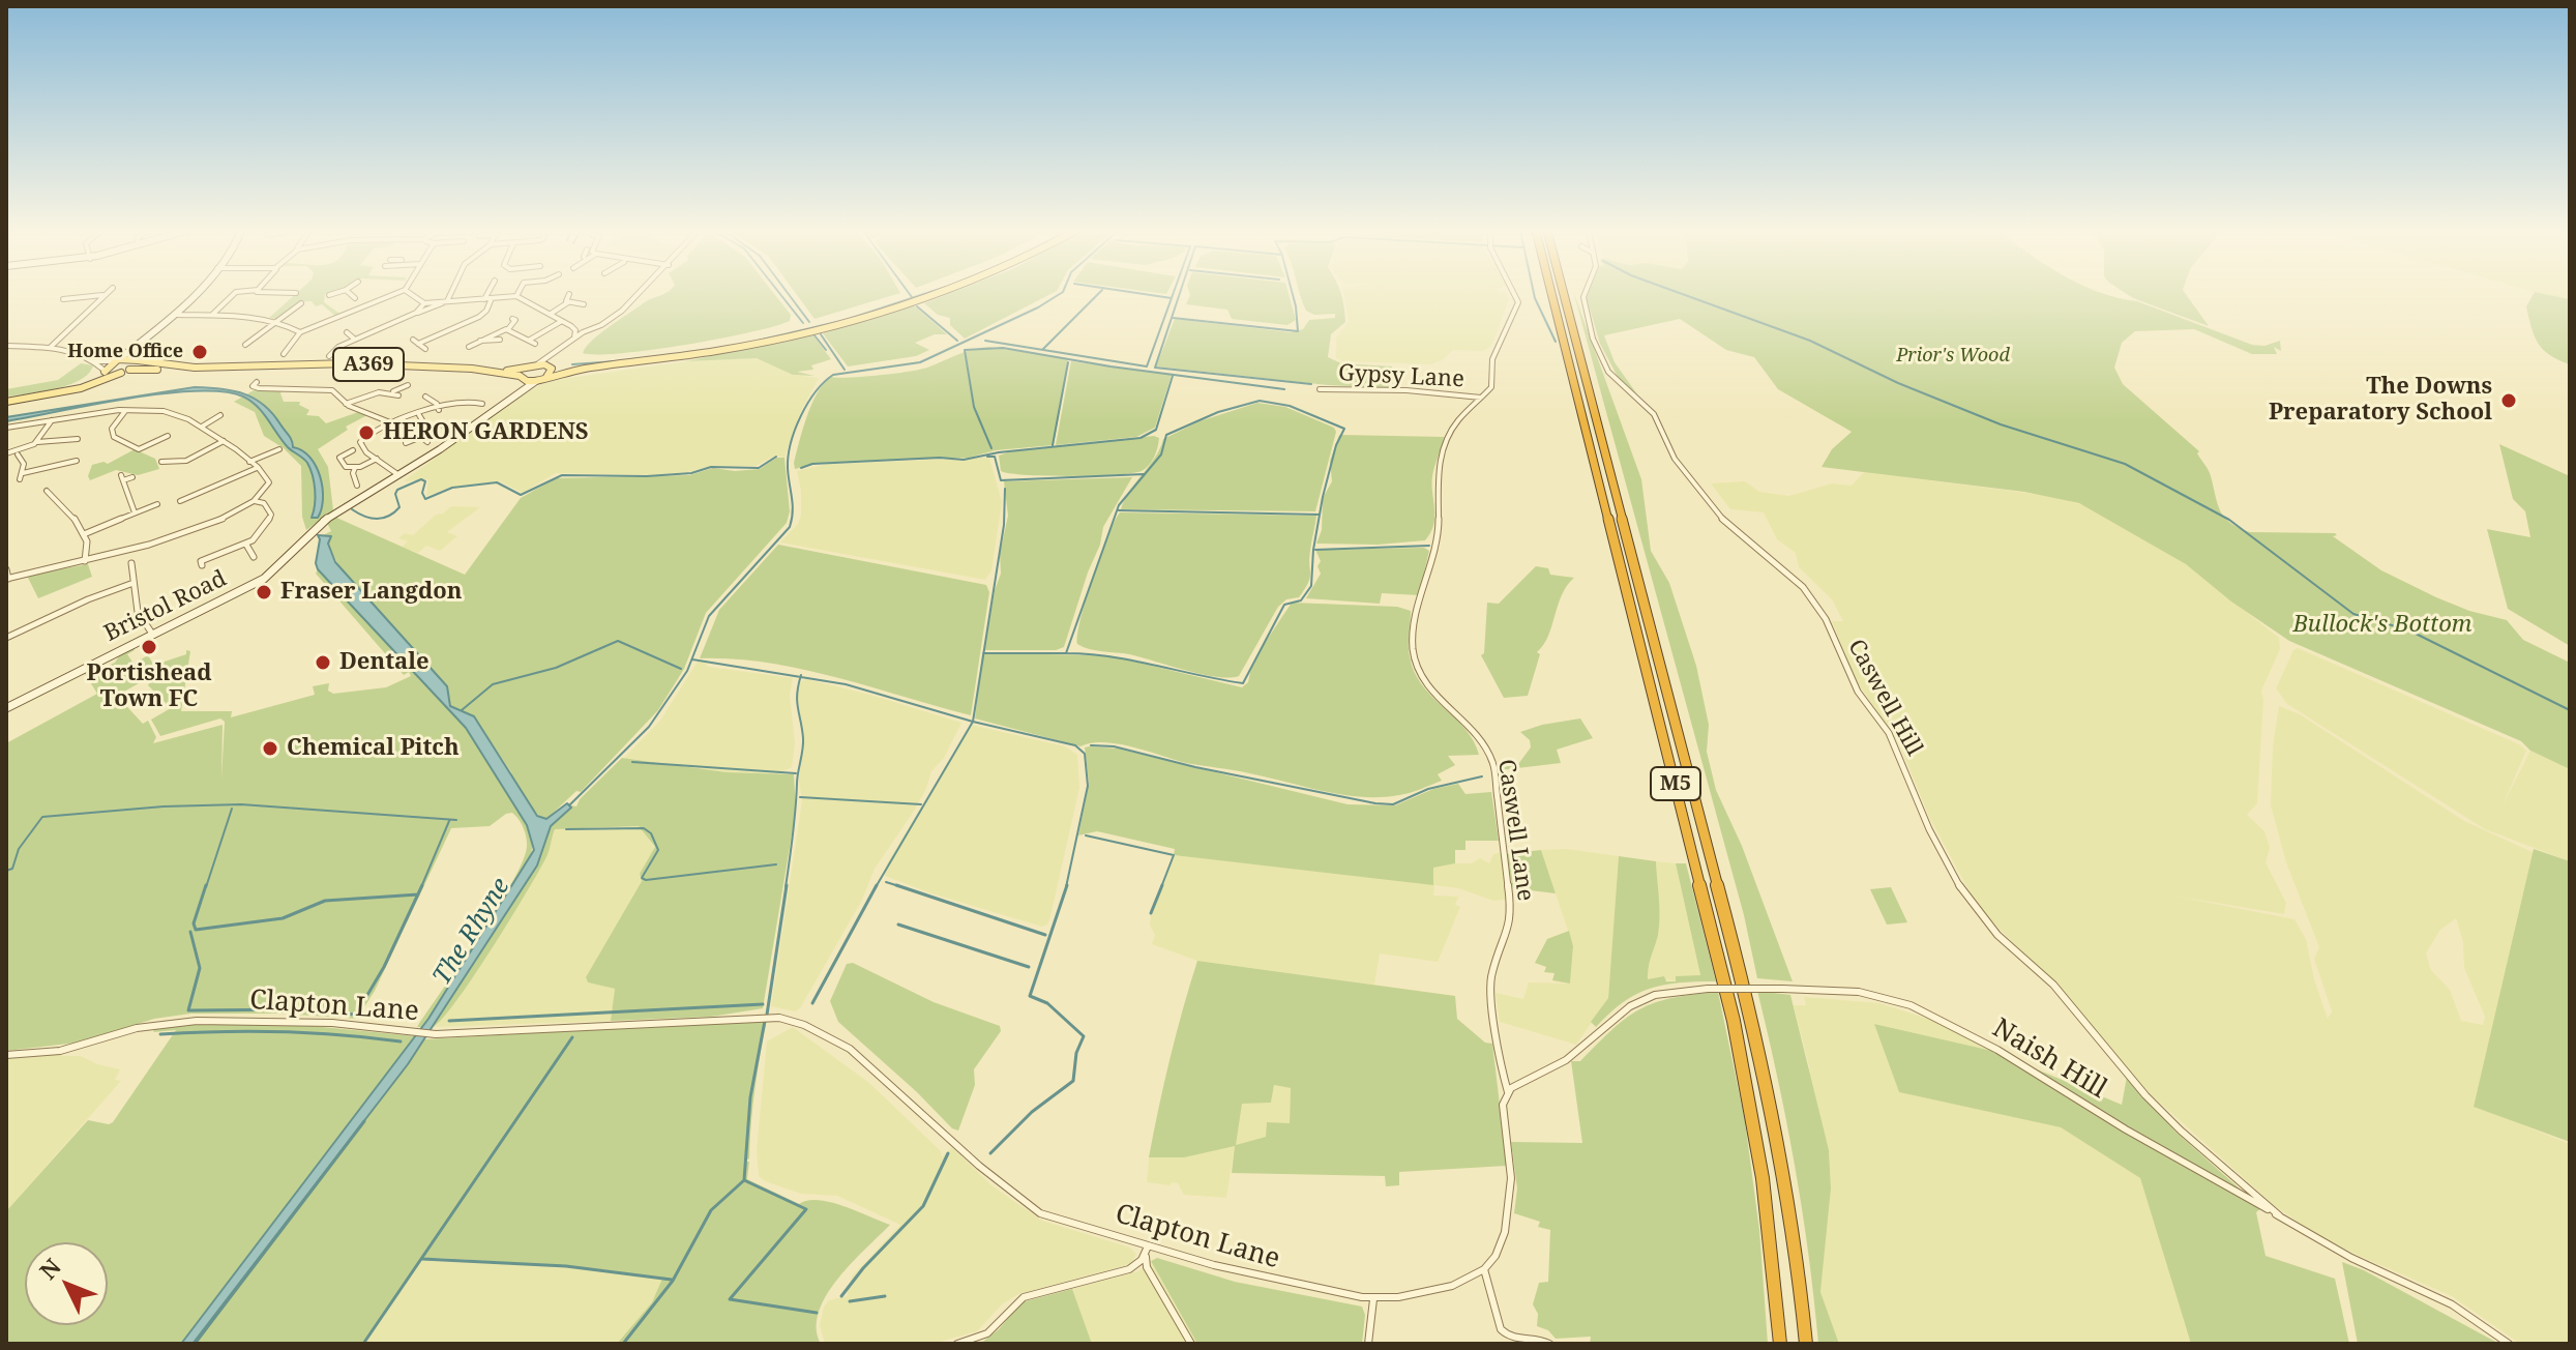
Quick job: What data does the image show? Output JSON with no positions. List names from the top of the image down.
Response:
{
  "streets": {
    "highway": ["M5"],
    "main road": ["A369", "Bristol Road"],
    "street": [
      "Gypsy Lane",
      "Caswell Hill",
      "Caswell Lane",
      "Clapton Lane",
      "Naish Hill"
    ]
  },
  "crossings": [
    ["Gypsy Lane", "Caswell Lane"],
    ["Caswell Hill", "Naish Hill"],
    ["Caswell Lane", "Naish Hill"]
  ],
  "water": ["The Rhyne"],
  "parks": ["Prior's Wood", "Bullock's Bottom"],
  "places": [
    "Home Office",
    "The Downs Preparatory School",
    "HERON GARDENS",
    "Fraser Langdon",
    "Portishead Town FC",
    "Dentale",
    "Chemical Pitch"
  ],
  "north": "top left"
}
